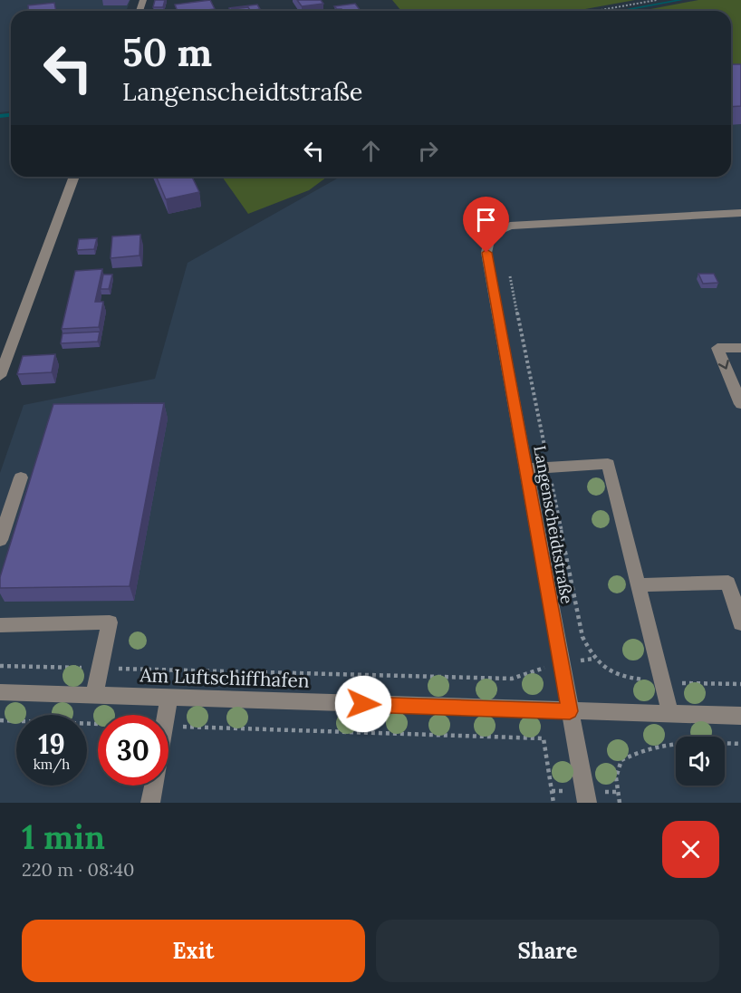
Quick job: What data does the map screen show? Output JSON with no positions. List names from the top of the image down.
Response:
{
  "streets": {
    "street": ["Langenscheidtstraße", "Am Luftschiffhafen"]
  },
  "crossings": [
    ["Langenscheidtstraße", "Am Luftschiffhafen"]
  ],
  "page": {
    "turn": ["50 m", "Langenscheidtstraße"],
    "speed": "19 km/h",
    "limit": "30",
    "heading": ["1 min", "220 m · 08:40"],
    "buttons": ["Exit", "Share"]
  }
}
